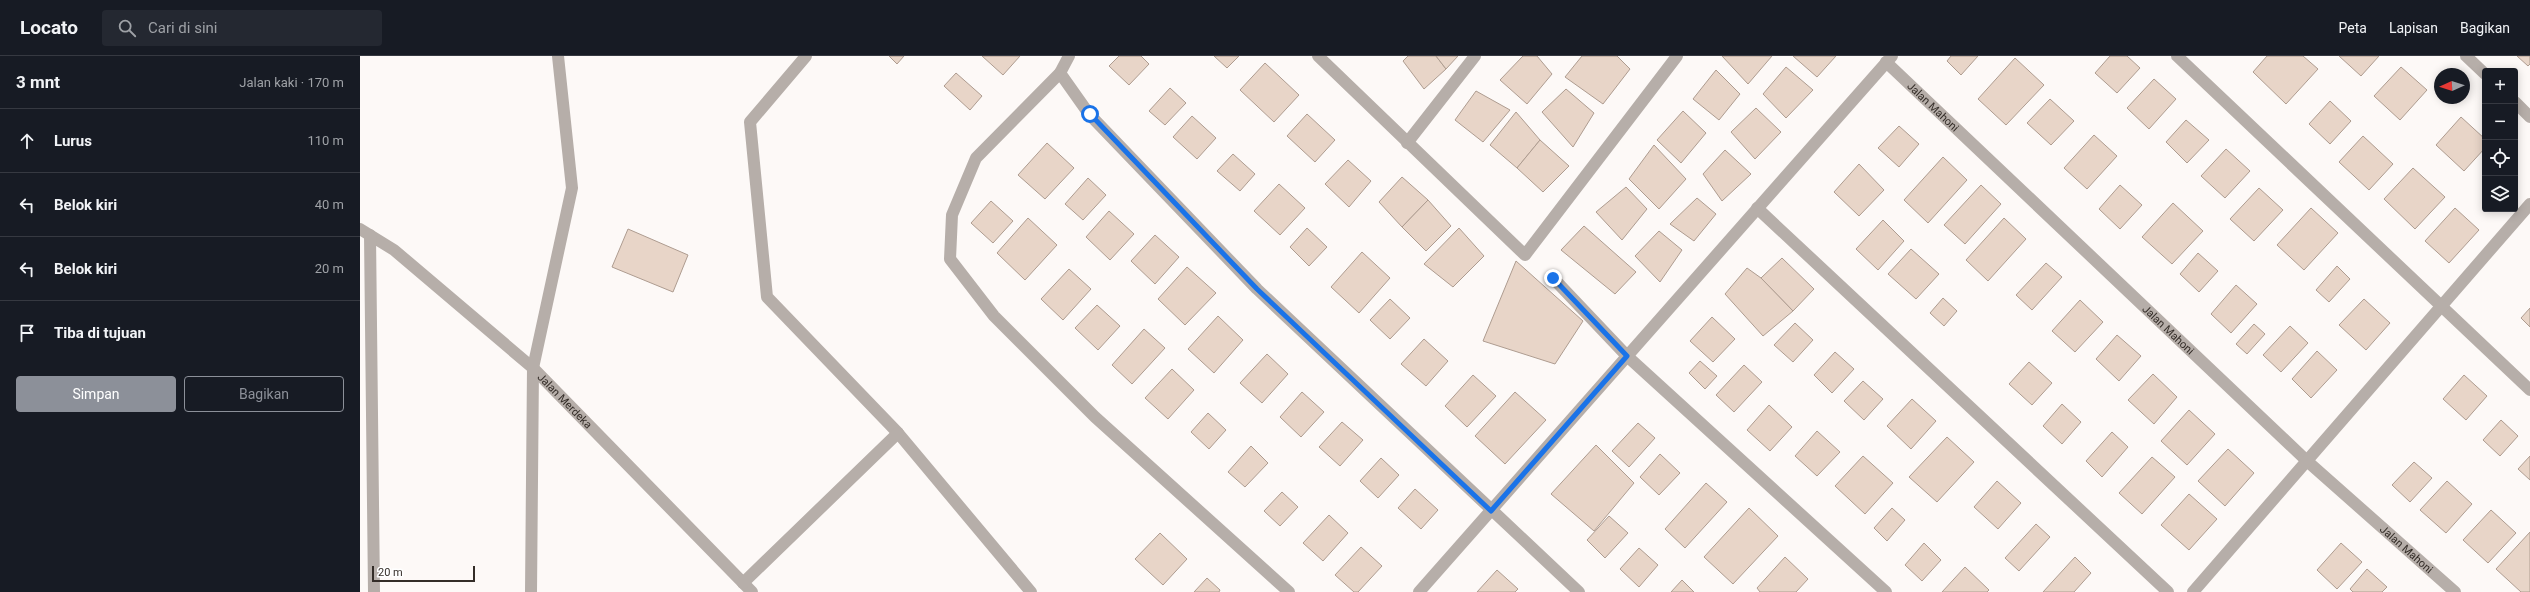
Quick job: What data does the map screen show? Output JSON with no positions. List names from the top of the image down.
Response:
{
  "streets": {
    "street": ["Jalan Mahoni", "Jalan Merdeka"]
  },
  "scale_bar": "20 m",
  "north": "left",
  "page": {
    "header": "Locato",
    "search": "Cari di sini",
    "nav": ["Peta", "Lapisan", "Bagikan"],
    "heading": ["3 mnt", "Jalan kaki · 170 m"],
    "map_buttons": ["+", "−"],
    "list": [
      ["Lurus", "110 m"],
      ["Belok kiri", "40 m"],
      ["Belok kiri", "20 m"],
      "Tiba di tujuan"
    ],
    "buttons": ["Simpan", "Bagikan"],
    "scale": "20 m"
  }
}
